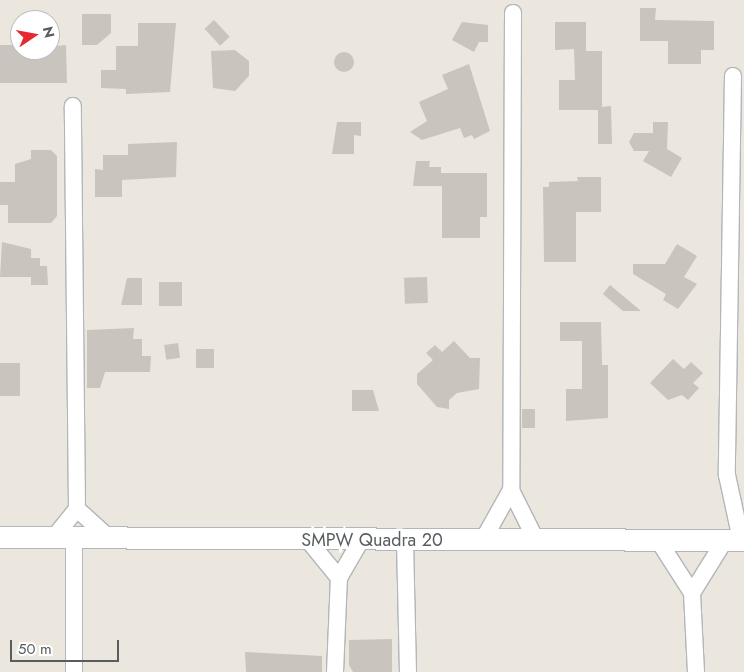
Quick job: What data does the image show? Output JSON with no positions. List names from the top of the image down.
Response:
{
  "streets": {
    "street": ["SMPW Quadra 20"]
  },
  "scale_bar": "50 m",
  "north": "right"
}
